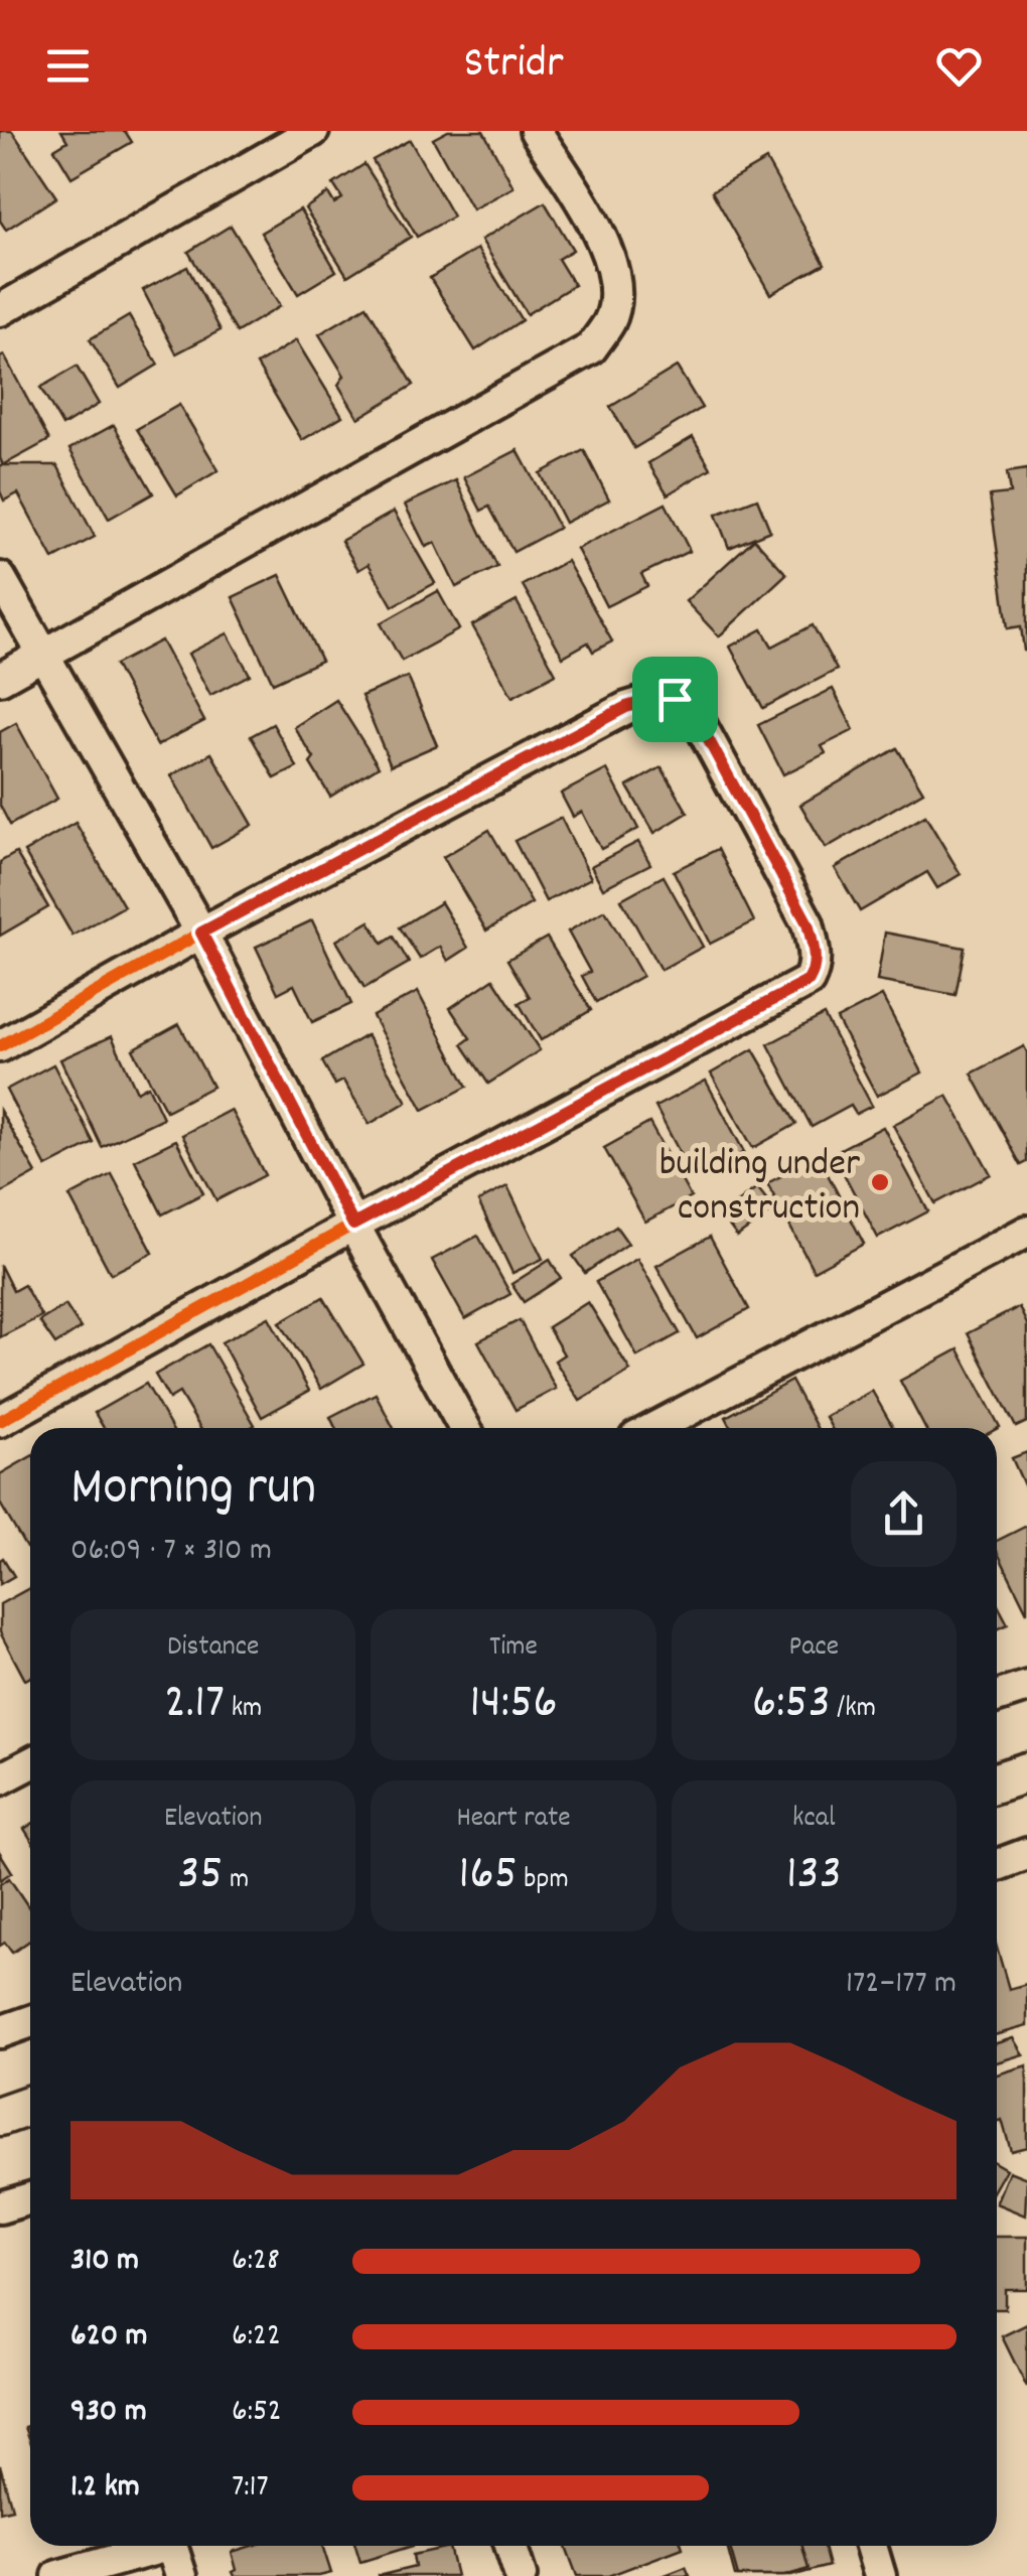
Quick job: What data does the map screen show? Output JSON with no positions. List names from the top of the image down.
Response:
{
  "places": ["building under construction"],
  "page": {
    "header": "Stridr",
    "heading": ["Morning run", "06:09 · 7 × 310 m"],
    "stats": [
      ["Distance", "2.17 km"],
      ["Time", "14:56"],
      ["Pace", "6:53 /km"],
      ["Elevation", "35 m"],
      ["Heart rate", "165 bpm"],
      ["kcal", "133"]
    ],
    "chart": ["Elevation", "172–177 m"],
    "list": [
      {
        "name": "310 m",
        "note": "6:28"
      },
      {
        "name": "620 m",
        "note": "6:22"
      },
      {
        "name": "930 m",
        "note": "6:52"
      },
      {
        "name": "1.2 km",
        "note": "7:17"
      }
    ]
  }
}
